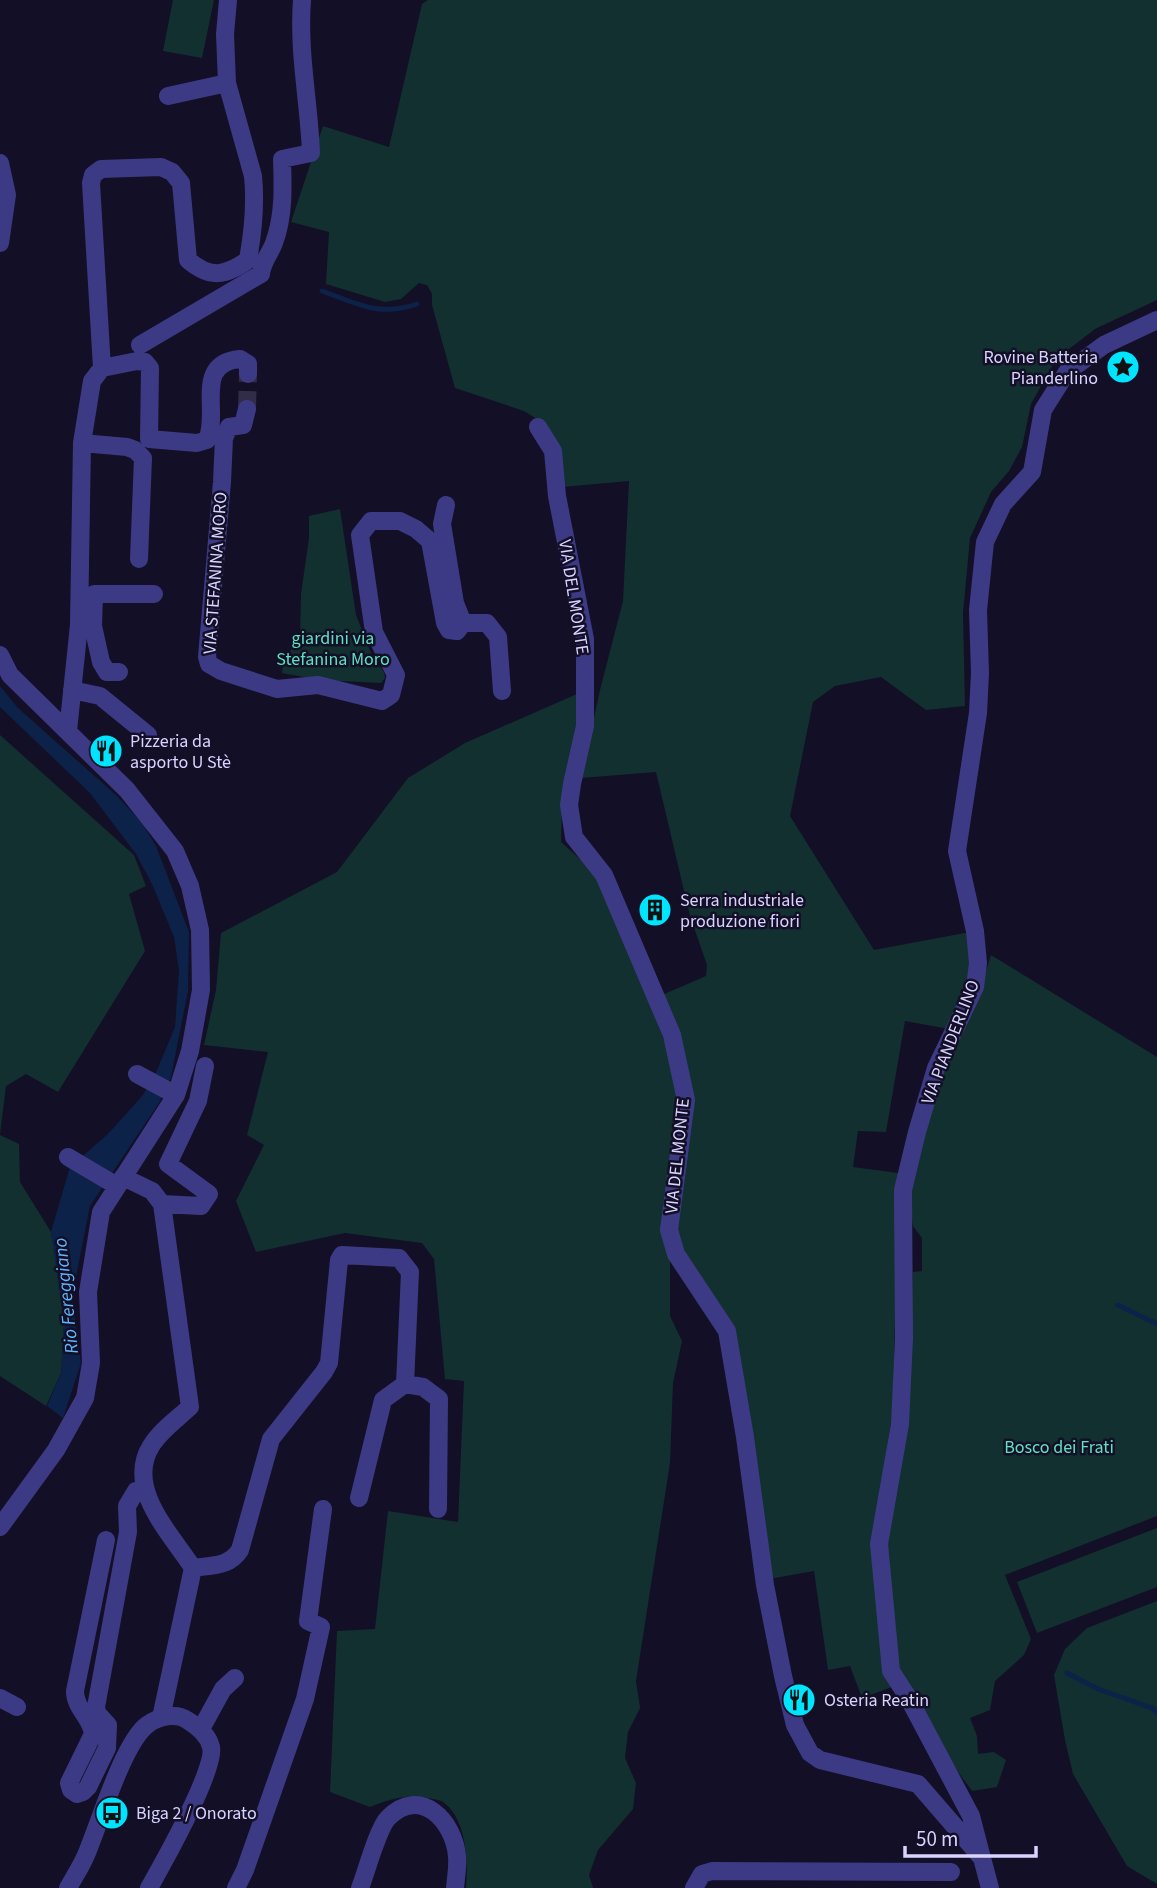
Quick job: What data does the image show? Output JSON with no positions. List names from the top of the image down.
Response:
{
  "streets": {
    "street": ["VIA STEFANINA MORO", "VIA DEL MONTE", "VIA PIANDERLINO"]
  },
  "crossings": [
    ["VIA DEL MONTE", "VIA PIANDERLINO"]
  ],
  "water": ["Rio Fereggiano"],
  "parks": ["giardini via Stefanina Moro", "Bosco dei Frati"],
  "places": {
    "place": ["Rovine Batteria Pianderlino"],
    "restaurant": ["Pizzeria da asporto U Stè", "Osteria Reatin"],
    "building": ["Serra industriale produzione fiori"],
    "bus stop": ["Biga 2 / Onorato"]
  },
  "scale_bar": "50 m"
}
